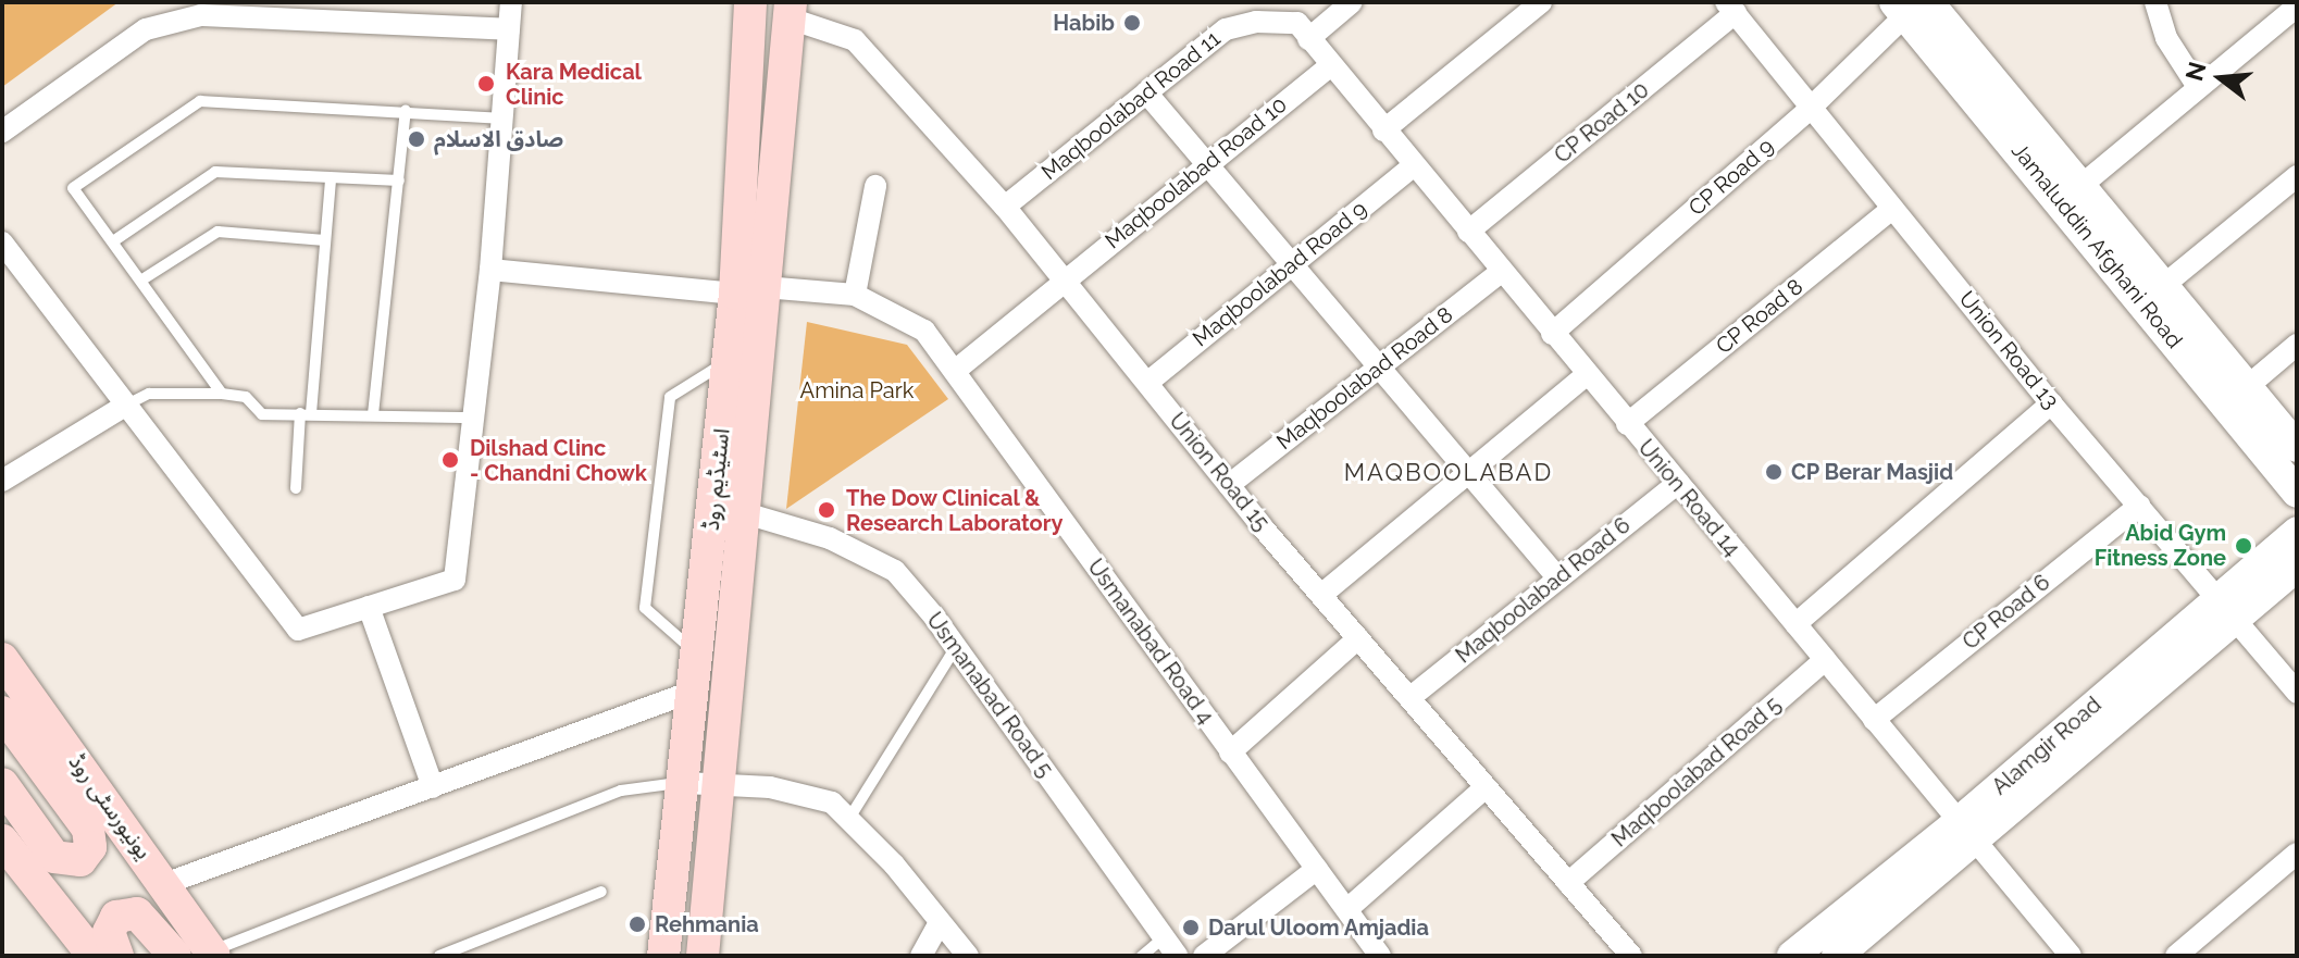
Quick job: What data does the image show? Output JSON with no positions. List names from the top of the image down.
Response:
{
  "streets": {
    "main road": [
      "Jamaluddin Afghani Road",
      "اسٹیڈیم روڈ",
      "Alamgir Road",
      "یونیورسٹی روڈ"
    ],
    "street": [
      "Maqboolabad Road 11",
      "CP Road 10",
      "Maqboolabad Road 10",
      "CP Road 9",
      "Maqboolabad Road 9",
      "CP Road 8",
      "Union Road 13",
      "Maqboolabad Road 8",
      "Union Road 15",
      "Union Road 14",
      "Maqboolabad Road 6",
      "CP Road 6",
      "Usmanabad Road 4",
      "Usmanabad Road 5",
      "Maqboolabad Road 5"
    ]
  },
  "crossings": [
    ["Maqboolabad Road 11", "Union Road 15"],
    ["Maqboolabad Road 11", "Union Road 14"],
    ["CP Road 10", "Union Road 13"],
    ["CP Road 10", "Union Road 14"],
    ["Maqboolabad Road 10", "Union Road 15"],
    ["Maqboolabad Road 10", "Union Road 14"],
    ["CP Road 9", "Jamaluddin Afghani Road"],
    ["CP Road 9", "Union Road 13"],
    ["CP Road 9", "Union Road 14"],
    ["Maqboolabad Road 9", "Union Road 15"],
    ["Maqboolabad Road 9", "Union Road 14"],
    ["CP Road 8", "Union Road 13"],
    ["CP Road 8", "Union Road 14"],
    ["Union Road 13", "CP Road 6"],
    ["Union Road 13", "Alamgir Road"],
    ["Maqboolabad Road 8", "Union Road 15"],
    ["Maqboolabad Road 8", "Union Road 14"],
    ["Union Road 15", "اسٹیڈیم روڈ"],
    ["Union Road 15", "Maqboolabad Road 6"],
    ["Union Road 15", "Maqboolabad Road 5"],
    ["اسٹیڈیم روڈ", "Usmanabad Road 4"],
    ["اسٹیڈیم روڈ", "Usmanabad Road 5"],
    ["Union Road 14", "Maqboolabad Road 6"],
    ["Union Road 14", "CP Road 6"],
    ["Union Road 14", "Alamgir Road"],
    ["Union Road 14", "Maqboolabad Road 5"]
  ],
  "districts": ["MAQBOOLABAD"],
  "parks": ["Amina Park"],
  "places": [
    "Habib",
    "Kara Medical Clinic",
    "صادق الاسلام",
    "Dilshad Clinc - Chandni Chowk",
    "CP Berar Masjid",
    "The Dow Clinical & Research Laboratory",
    "Abid Gym Fitness Zone",
    "Rehmania",
    "Darul Uloom Amjadia"
  ],
  "north": "left"
}
